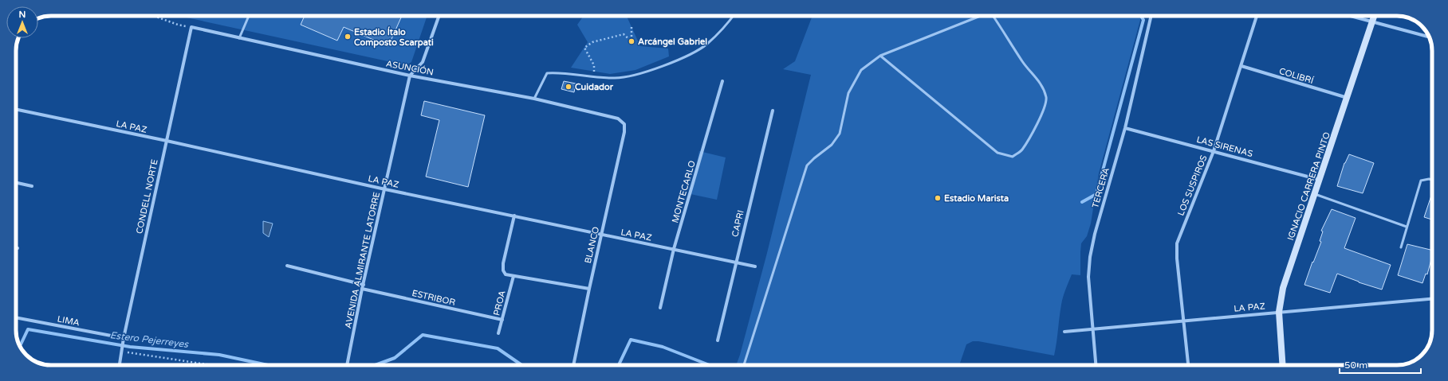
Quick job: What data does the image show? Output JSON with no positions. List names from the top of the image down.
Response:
{
  "streets": {
    "street": [
      "ASUNCIÓN",
      "COLIBRÍ",
      "LA PAZ",
      "LAS SIRENAS",
      "LOS SUSPIROS",
      "IGNACIO CARRERA PINTO",
      "TERCERA",
      "MONTECARLO",
      "CONDELL NORTE",
      "CAPRI",
      "BLANCO",
      "AVENIDA ALMIRANTE LATORRE",
      "ESTRIBOR",
      "PROA",
      "LIMA"
    ]
  },
  "crossings": [
    ["ASUNCIÓN", "CONDELL NORTE"],
    ["ASUNCIÓN", "BLANCO"],
    ["ASUNCIÓN", "AVENIDA ALMIRANTE LATORRE"],
    ["COLIBRÍ", "LOS SUSPIROS"],
    ["COLIBRÍ", "IGNACIO CARRERA PINTO"],
    ["LA PAZ", "LOS SUSPIROS"],
    ["LA PAZ", "IGNACIO CARRERA PINTO"],
    ["LA PAZ", "TERCERA"],
    ["LA PAZ", "MONTECARLO"],
    ["LA PAZ", "CONDELL NORTE"],
    ["LA PAZ", "CAPRI"],
    ["LA PAZ", "BLANCO"],
    ["LA PAZ", "AVENIDA ALMIRANTE LATORRE"],
    ["LAS SIRENAS", "LOS SUSPIROS"],
    ["LAS SIRENAS", "IGNACIO CARRERA PINTO"],
    ["LAS SIRENAS", "TERCERA"],
    ["CONDELL NORTE", "LIMA"],
    ["AVENIDA ALMIRANTE LATORRE", "ESTRIBOR"],
    ["ESTRIBOR", "PROA"]
  ],
  "water": ["Estero Pejerreyes"],
  "places": [
    "Estadio Ítalo Composto Scarpati",
    "Arcángel Gabriel",
    "Cuidador",
    "Estadio Marista"
  ],
  "scale_bar": "50 m",
  "north": "top"
}
